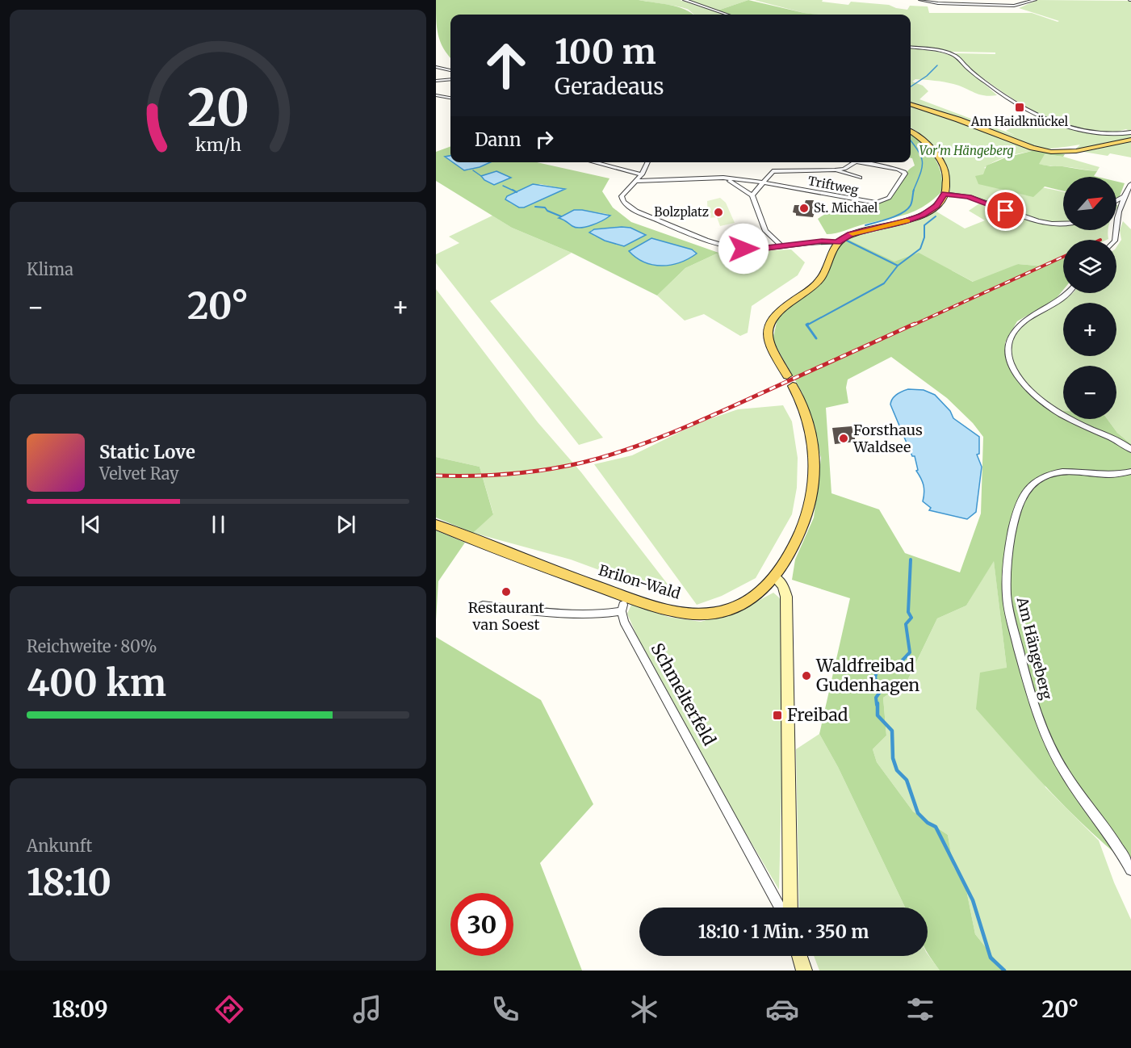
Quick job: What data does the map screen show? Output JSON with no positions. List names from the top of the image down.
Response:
{
  "streets": {
    "main road": ["Brilon-Wald"],
    "street": ["Triftweg", "Am Hängeberg", "Schmelterfeld"]
  },
  "parks": ["Vor'm Hängeberg"],
  "places": {
    "transit": ["Am Haidknückel", "Freibad"],
    "other": [
      "St. Michael",
      "Bolzplatz",
      "Forsthaus Waldsee",
      "Restaurant van Soest",
      "Waldfreibad Gudenhagen"
    ]
  },
  "north": "top right",
  "page": {
    "turn": ["100 m", "Geradeaus"],
    "then": "Dann",
    "map_buttons": ["+", "−"],
    "tile": [
      "Klima",
      ["Reichweite · 80%", "400 km"],
      ["Ankunft", "18:10"]
    ],
    "heat": ["−", "20°", "+"],
    "song": ["Static Love", "Velvet Ray"],
    "limit": "30",
    "trip": "18:10 · 1 Min. · 350 m",
    "tabs": ["18:09", "20°"],
    "gauge": ["20", "km/h"]
  }
}
